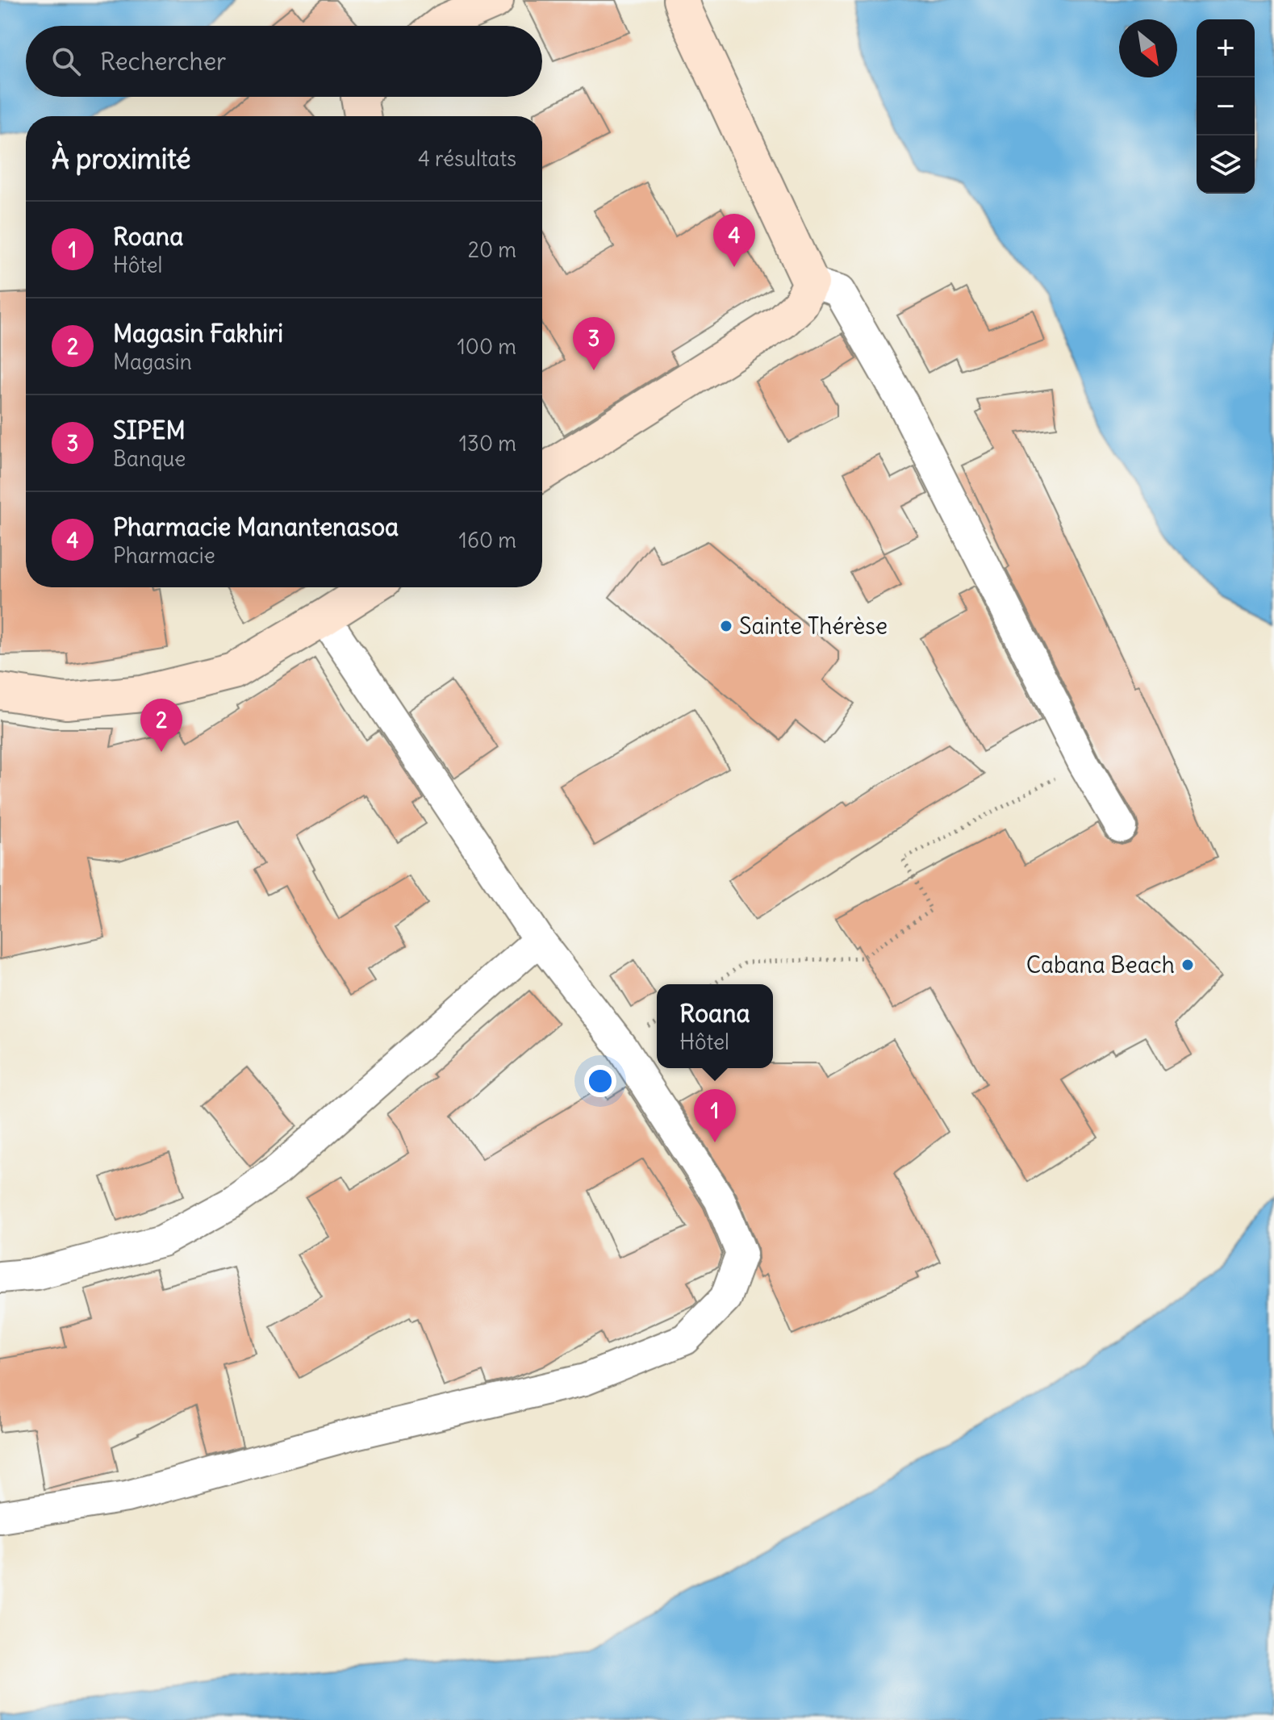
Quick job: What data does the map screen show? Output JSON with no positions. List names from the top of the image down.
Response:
{
  "places": ["Sainte Thérèse", "Cabana Beach"],
  "north": "bottom right",
  "page": {
    "map_buttons": ["+", "−"],
    "search": "Rechercher",
    "heading": ["À proximité", "4 résultats"],
    "list": [
      {
        "mark": "1",
        "name": "Roana",
        "note": "Hôtel",
        "value": "20 m"
      },
      {
        "mark": "2",
        "name": "Magasin Fakhiri",
        "note": "Magasin",
        "value": "100 m"
      },
      {
        "mark": "3",
        "name": "SIPEM",
        "note": "Banque",
        "value": "130 m"
      },
      {
        "mark": "4",
        "name": "Pharmacie Manantenasoa",
        "note": "Pharmacie",
        "value": "160 m"
      }
    ],
    "pins": [
      "4",
      "3",
      "2",
      "1"
    ],
    "popup": ["Roana", "Hôtel"]
  }
}
